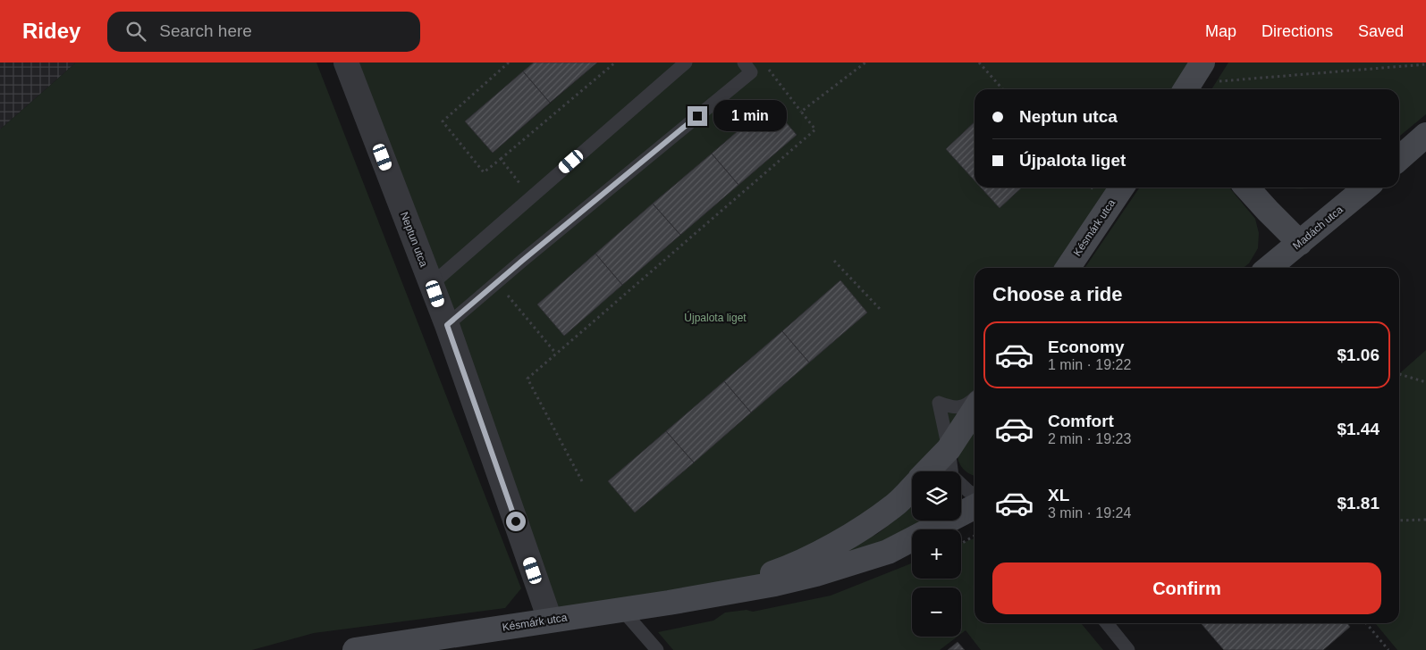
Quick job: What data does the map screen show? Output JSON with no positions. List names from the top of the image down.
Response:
{
  "streets": {
    "street": ["Késmárk utca", "Madách utca", "Neptun utca"]
  },
  "crossings": [
    ["Késmárk utca", "Neptun utca"]
  ],
  "parks": ["Újpalota liget"],
  "page": {
    "header": "Ridey",
    "search": "Search here",
    "nav": ["Map", "Directions", "Saved"],
    "banner": ["Neptun utca", "Újpalota liget"],
    "bubble": "1 min",
    "heading": "Choose a ride",
    "list": [
      {
        "name": "Economy",
        "note": "1 min · 19:22",
        "value": "$1.06"
      },
      {
        "name": "Comfort",
        "note": "2 min · 19:23",
        "value": "$1.44"
      },
      {
        "name": "XL",
        "note": "3 min · 19:24",
        "value": "$1.81"
      }
    ],
    "map_buttons": ["+", "−"],
    "buttons": "Confirm"
  }
}
